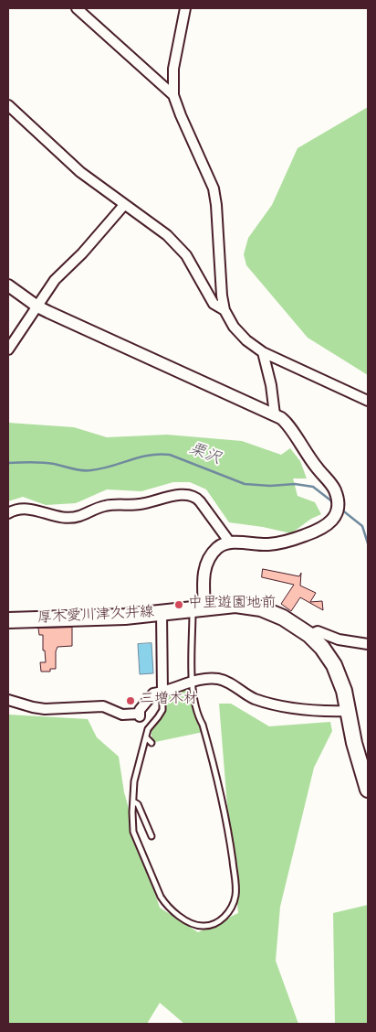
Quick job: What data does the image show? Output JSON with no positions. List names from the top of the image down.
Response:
{
  "streets": {
    "main road": ["厚木愛川津久井線"]
  },
  "water": ["栗沢"],
  "places": ["中里遊園地前", "三増木材"]
}
